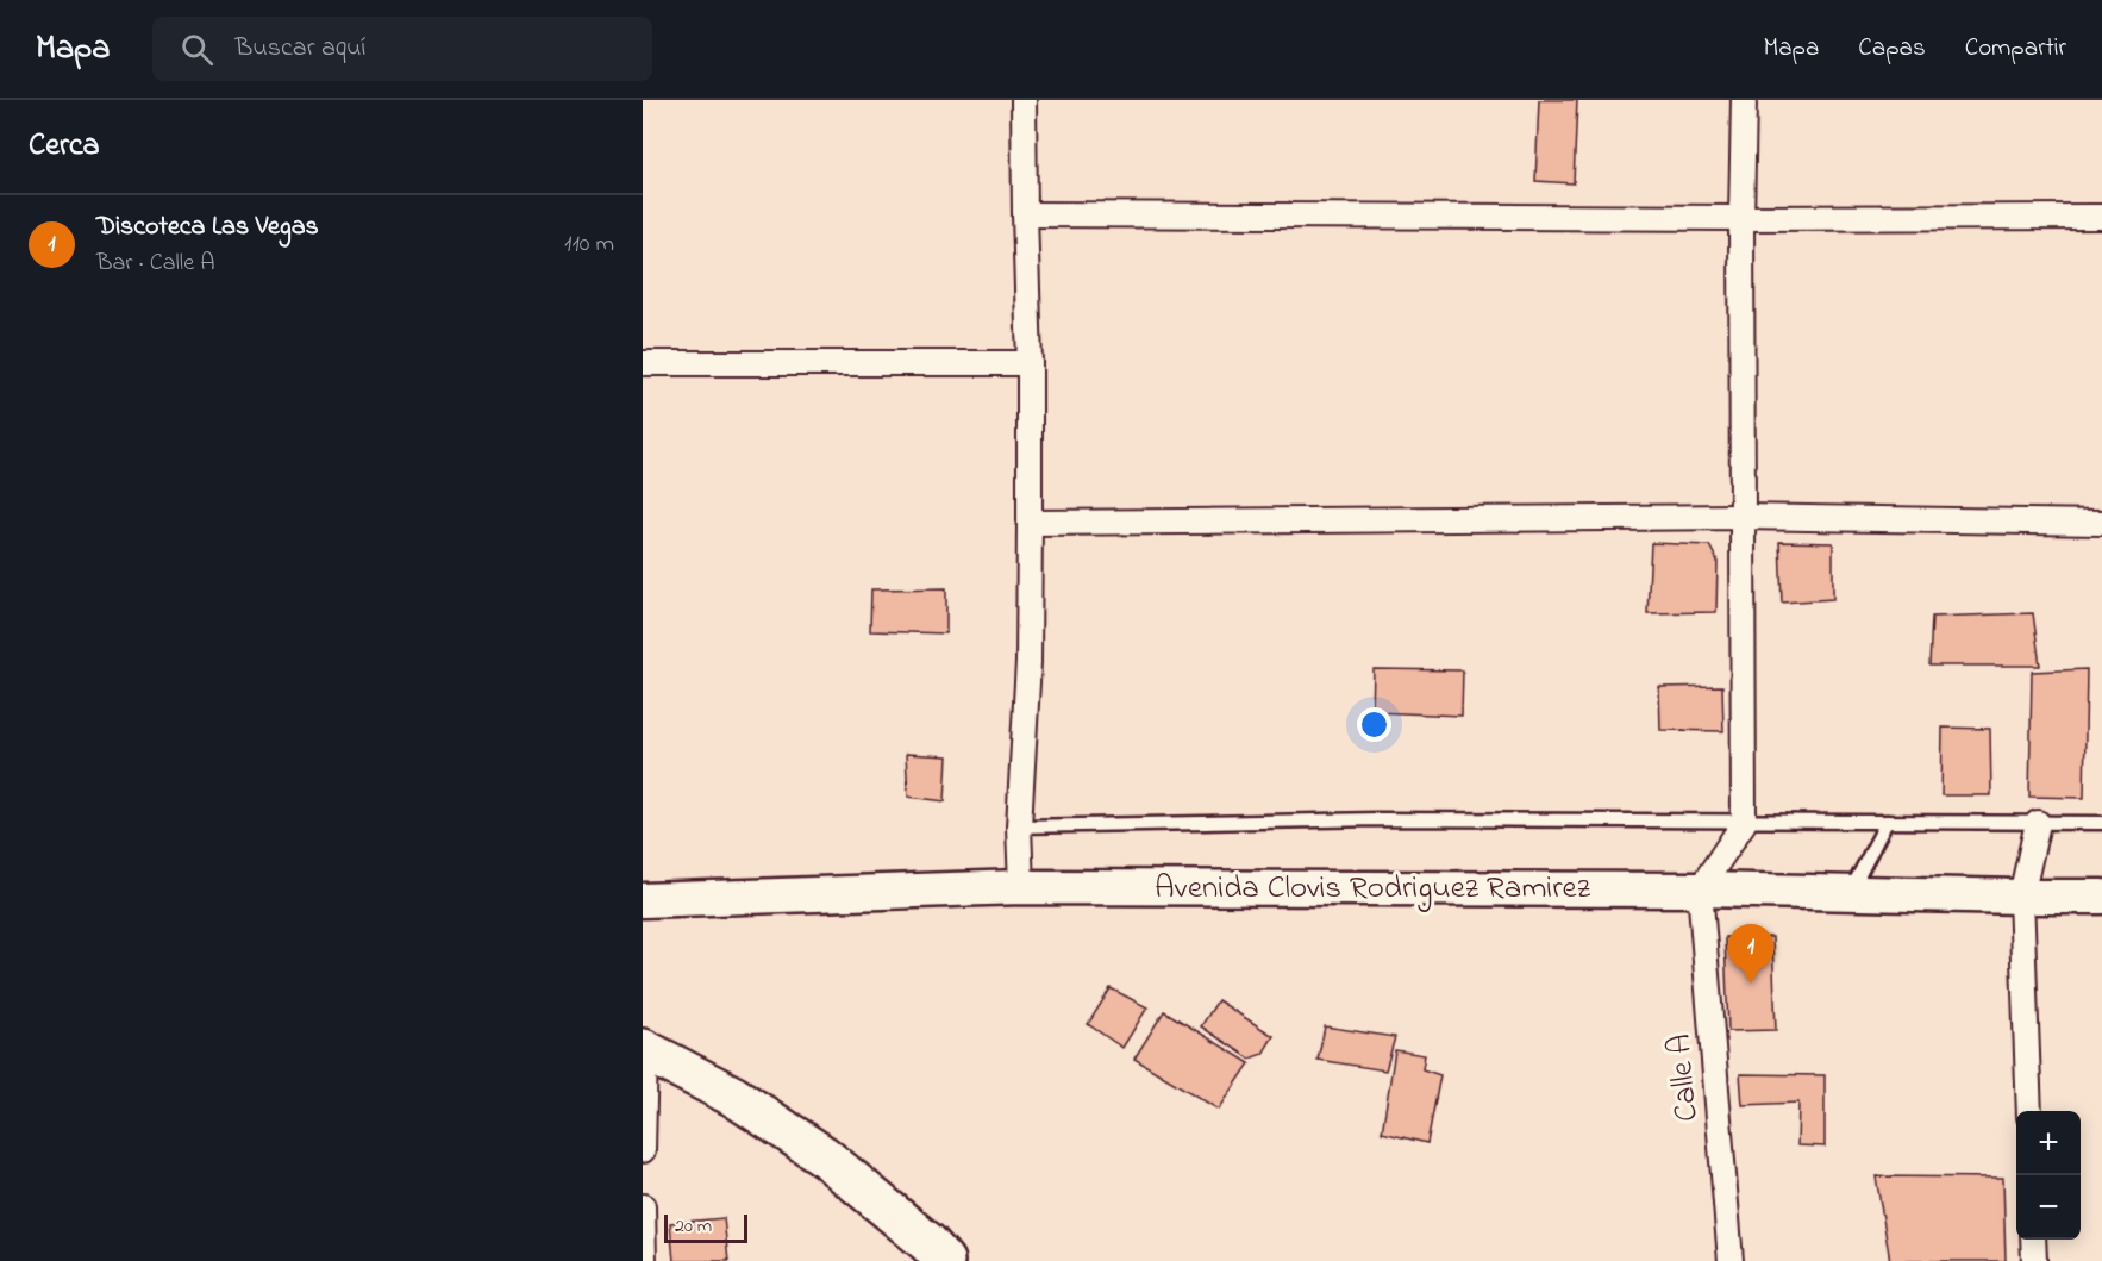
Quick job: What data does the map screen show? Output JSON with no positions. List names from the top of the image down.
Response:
{
  "streets": {
    "main road": ["Avenida Clovis Rodriguez Ramirez"],
    "street": ["Calle A"]
  },
  "crossings": [
    ["Avenida Clovis Rodriguez Ramirez", "Calle A"]
  ],
  "scale_bar": "20 m",
  "page": {
    "header": "Mapa",
    "search": "Buscar aquí",
    "nav": ["Mapa", "Capas", "Compartir"],
    "heading": "Cerca",
    "list": [
      {
        "mark": "1",
        "name": "Discoteca Las Vegas",
        "note": "Bar · Calle A",
        "value": "110 m"
      }
    ],
    "pins": "1",
    "map_buttons": ["+", "−"],
    "scale": "20 m"
  }
}
